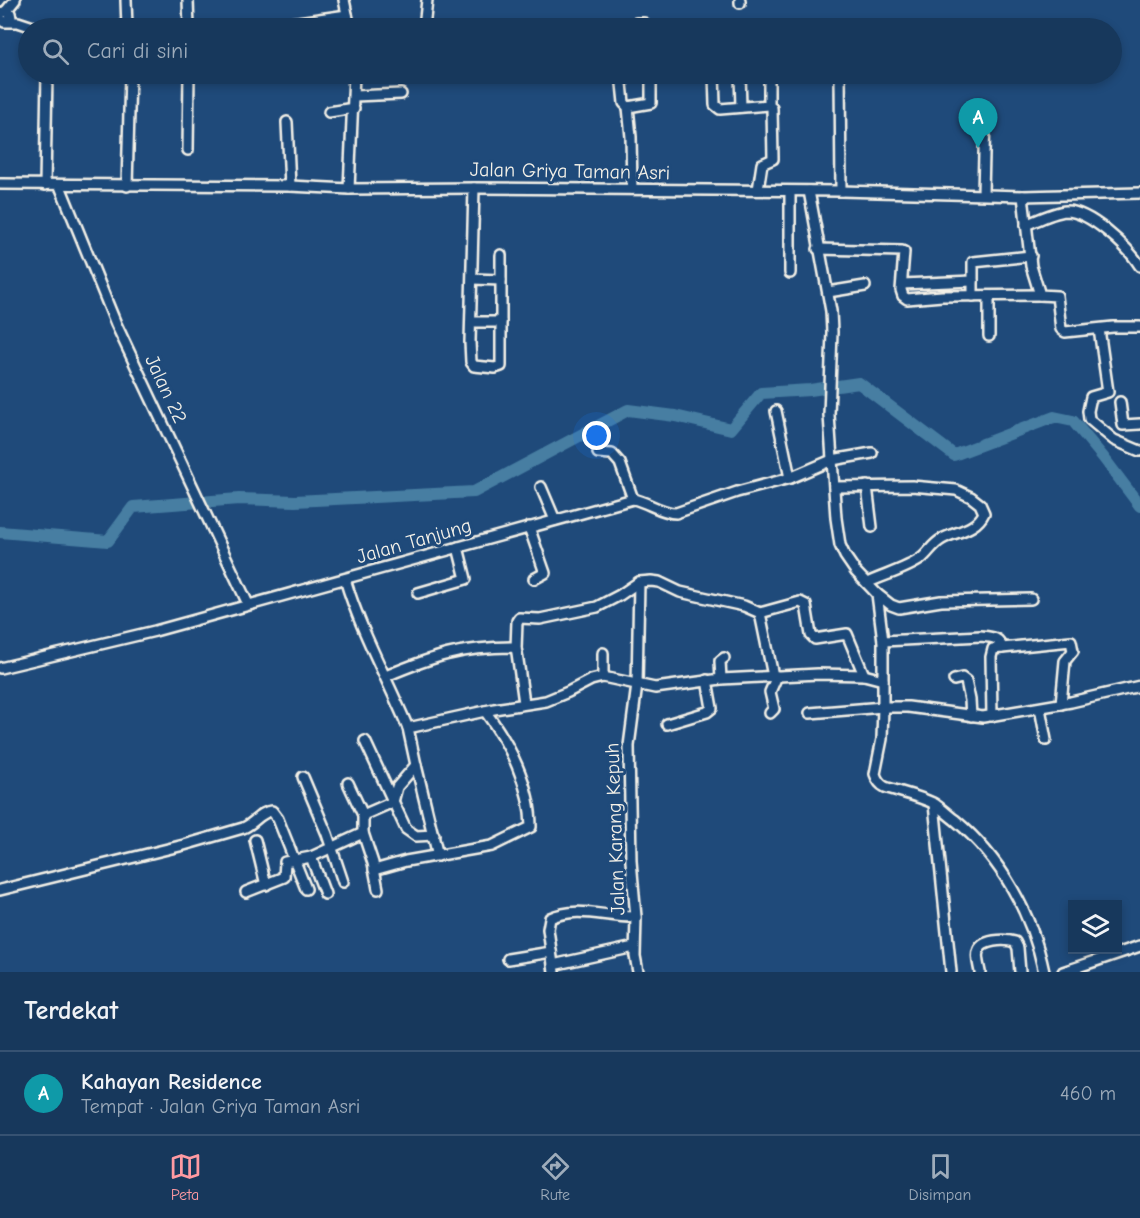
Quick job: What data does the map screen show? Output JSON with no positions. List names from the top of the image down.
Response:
{
  "streets": {
    "street": [
      "Jalan Griya Taman Asri",
      "Jalan 22",
      "Jalan Tanjung",
      "Jalan Karang Kepuh"
    ]
  },
  "crossings": [
    ["Jalan Griya Taman Asri", "Jalan 22"],
    ["Jalan 22", "Jalan Tanjung"]
  ],
  "page": {
    "search": "Cari di sini",
    "pins": "A",
    "heading": "Terdekat",
    "list": [
      {
        "mark": "A",
        "name": "Kahayan Residence",
        "note": "Tempat · Jalan Griya Taman Asri",
        "value": "460 m"
      }
    ],
    "nav": ["Peta", "Rute", "Disimpan"]
  }
}
